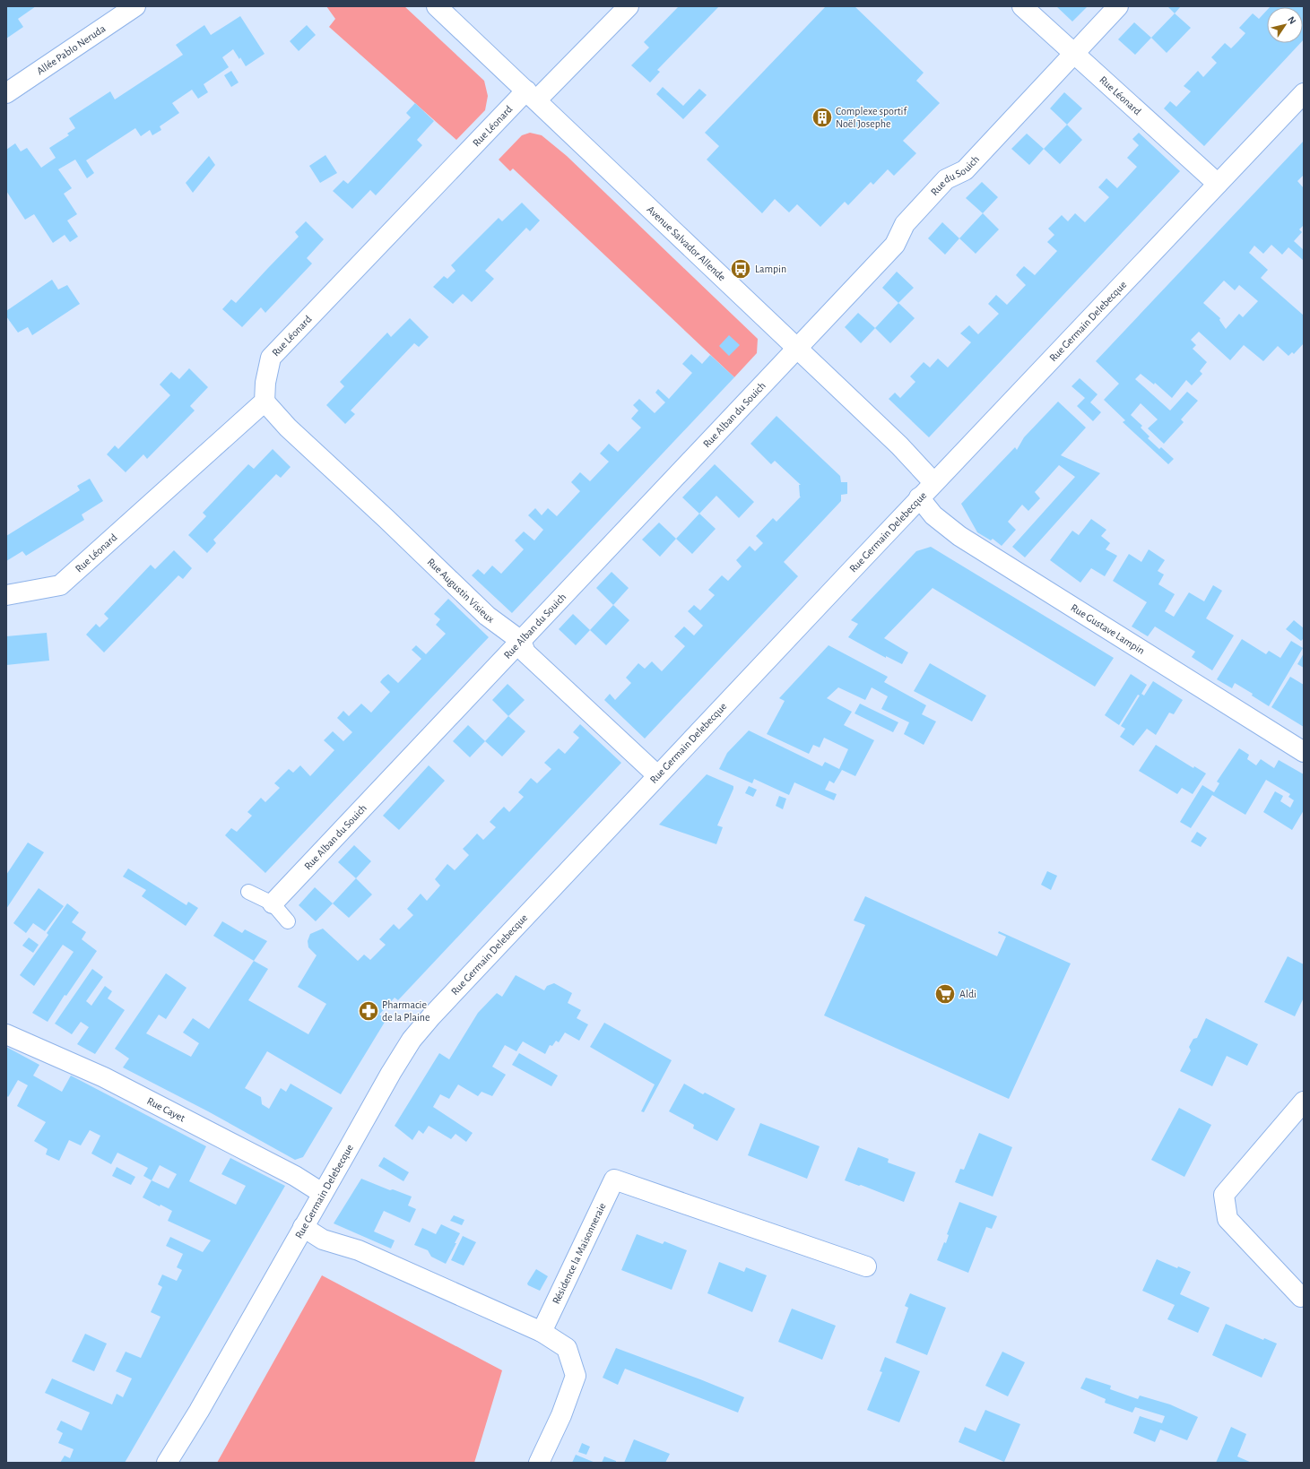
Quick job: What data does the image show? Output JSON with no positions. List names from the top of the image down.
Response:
{
  "streets": {
    "street": [
      "Allée Pablo Neruda",
      "Rue Léonard",
      "Rue du Souich",
      "Avenue Salvador Allende",
      "Rue Germain Delebecque",
      "Rue Alban du Souich",
      "Rue Augustin Visieux",
      "Rue Gustave Lampin",
      "Rue Cayet",
      "Résidence la Maisonneraie"
    ]
  },
  "crossings": [
    ["Rue Léonard", "Rue du Souich"],
    ["Rue Léonard", "Avenue Salvador Allende"],
    ["Rue Léonard", "Rue Germain Delebecque"],
    ["Rue Léonard", "Rue Augustin Visieux"],
    ["Rue du Souich", "Avenue Salvador Allende"],
    ["Rue du Souich", "Rue Alban du Souich"],
    ["Avenue Salvador Allende", "Rue Germain Delebecque"],
    ["Avenue Salvador Allende", "Rue Alban du Souich"],
    ["Rue Germain Delebecque", "Rue Augustin Visieux"],
    ["Rue Germain Delebecque", "Rue Gustave Lampin"],
    ["Rue Germain Delebecque", "Rue Cayet"],
    ["Rue Alban du Souich", "Rue Augustin Visieux"]
  ],
  "places": {
    "building": ["Complexe sportif Noël Josephe"],
    "bus stop": ["Lampin"],
    "supermarket": ["Aldi"],
    "pharmacy": ["Pharmacie de la Plaine"]
  },
  "north": "top right"
}
